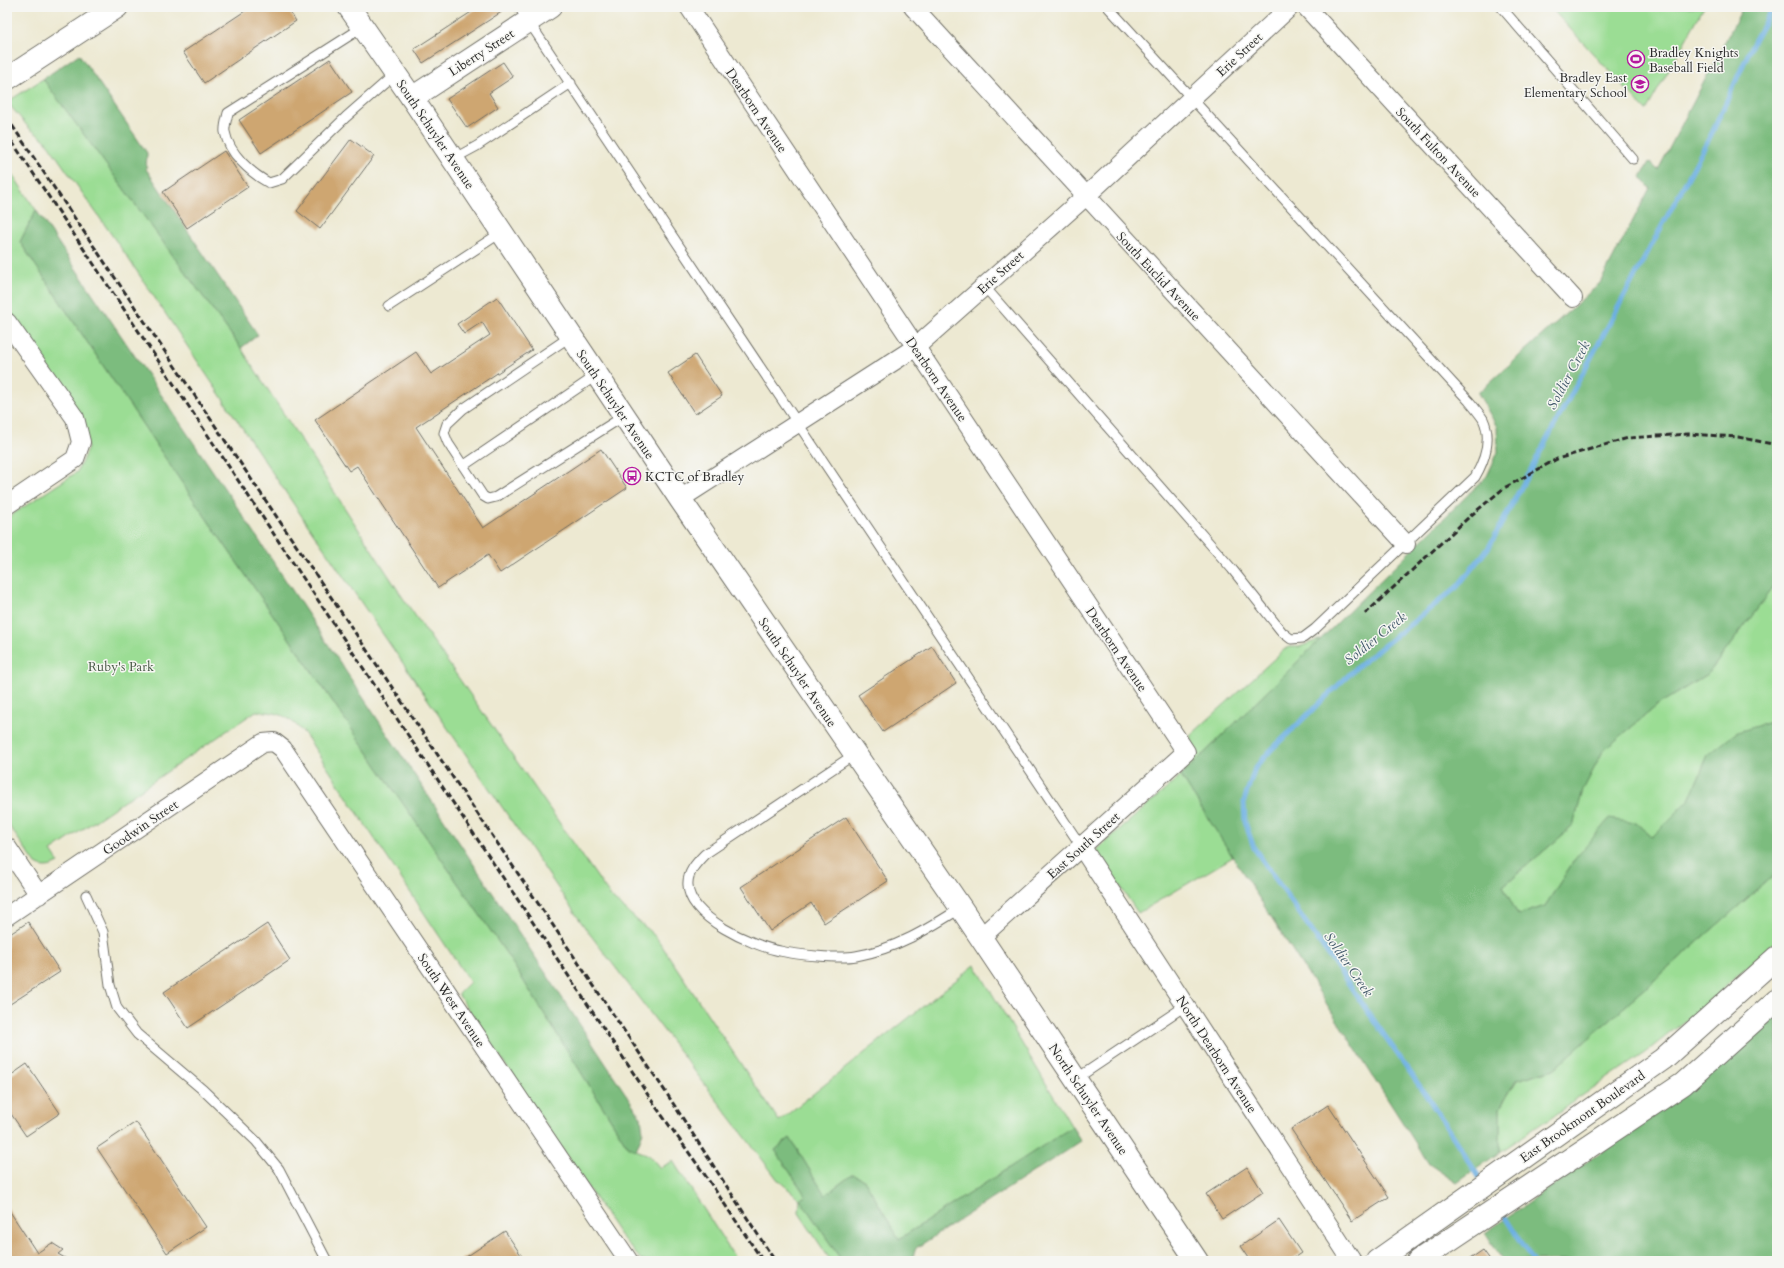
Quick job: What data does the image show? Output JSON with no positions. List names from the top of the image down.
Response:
{
  "streets": {
    "main road": [
      "Liberty Street",
      "South Schuyler Avenue",
      "North Schuyler Avenue",
      "East Brookmont Boulevard"
    ],
    "street": [
      "Erie Street",
      "Dearborn Avenue",
      "South Fulton Avenue",
      "South Euclid Avenue",
      "Goodwin Street",
      "East South Street",
      "South West Avenue",
      "North Dearborn Avenue"
    ]
  },
  "crossings": [
    ["Liberty Street", "South Schuyler Avenue"],
    ["Erie Street", "Dearborn Avenue"],
    ["Erie Street", "South Schuyler Avenue"],
    ["Erie Street", "South Euclid Avenue"],
    ["Dearborn Avenue", "East South Street"],
    ["South Schuyler Avenue", "East South Street"],
    ["South Schuyler Avenue", "North Schuyler Avenue"],
    ["Goodwin Street", "South West Avenue"],
    ["East South Street", "North Dearborn Avenue"],
    ["East South Street", "North Schuyler Avenue"]
  ],
  "water": ["Soldier Creek"],
  "parks": ["Ruby's Park"],
  "places": {
    "sports": ["Bradley Knights Baseball Field"],
    "school or university": ["Bradley East Elementary School"],
    "bus stop": ["KCTC of Bradley"]
  }
}
